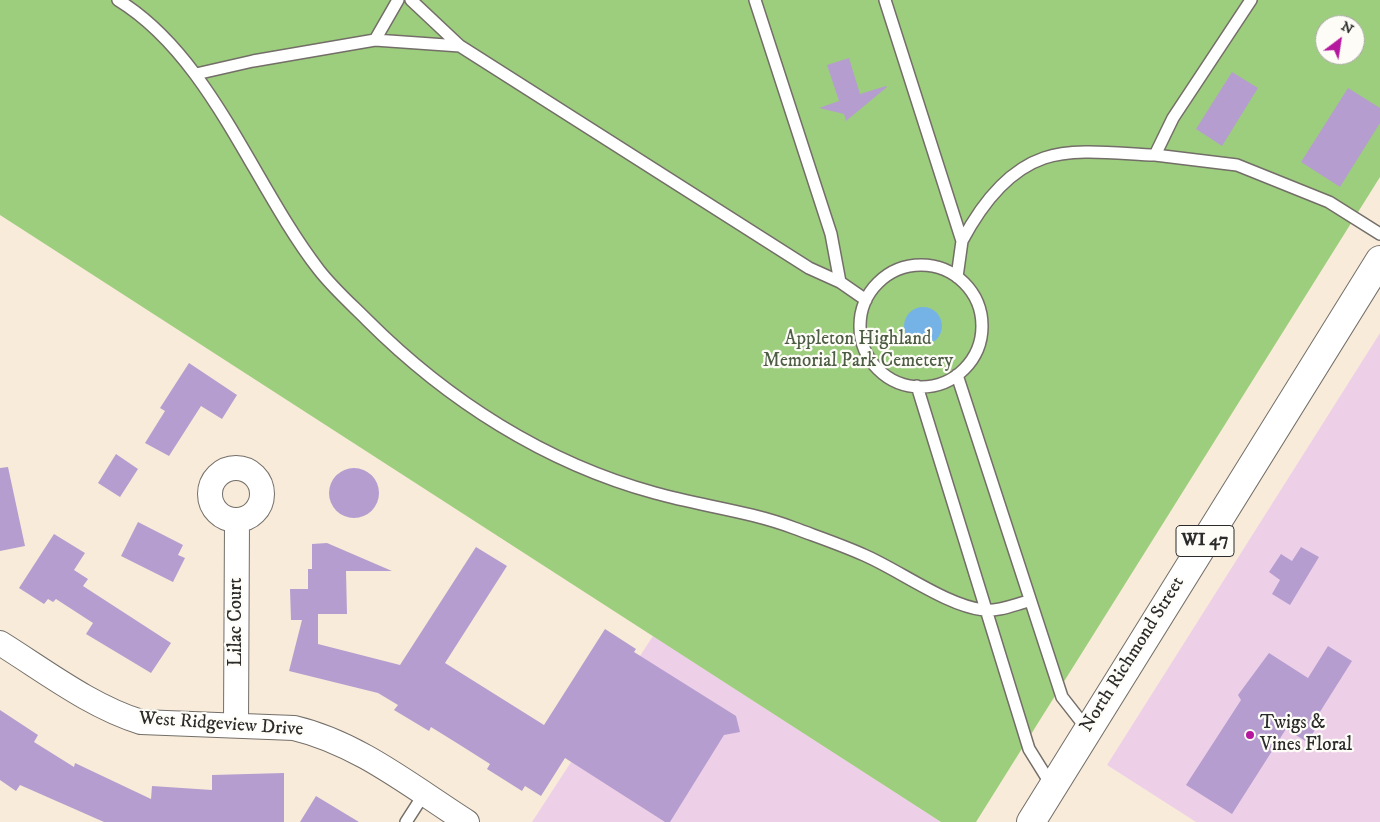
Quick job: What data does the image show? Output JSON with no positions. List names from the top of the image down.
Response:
{
  "streets": {
    "main road": ["WI 47", "North Richmond Street"],
    "street": ["Lilac Court", "West Ridgeview Drive"]
  },
  "crossings": [
    ["Lilac Court", "West Ridgeview Drive"]
  ],
  "parks": ["Appleton Highland Memorial Park Cemetery"],
  "places": ["Twigs & Vines Floral"],
  "north": "top right"
}
